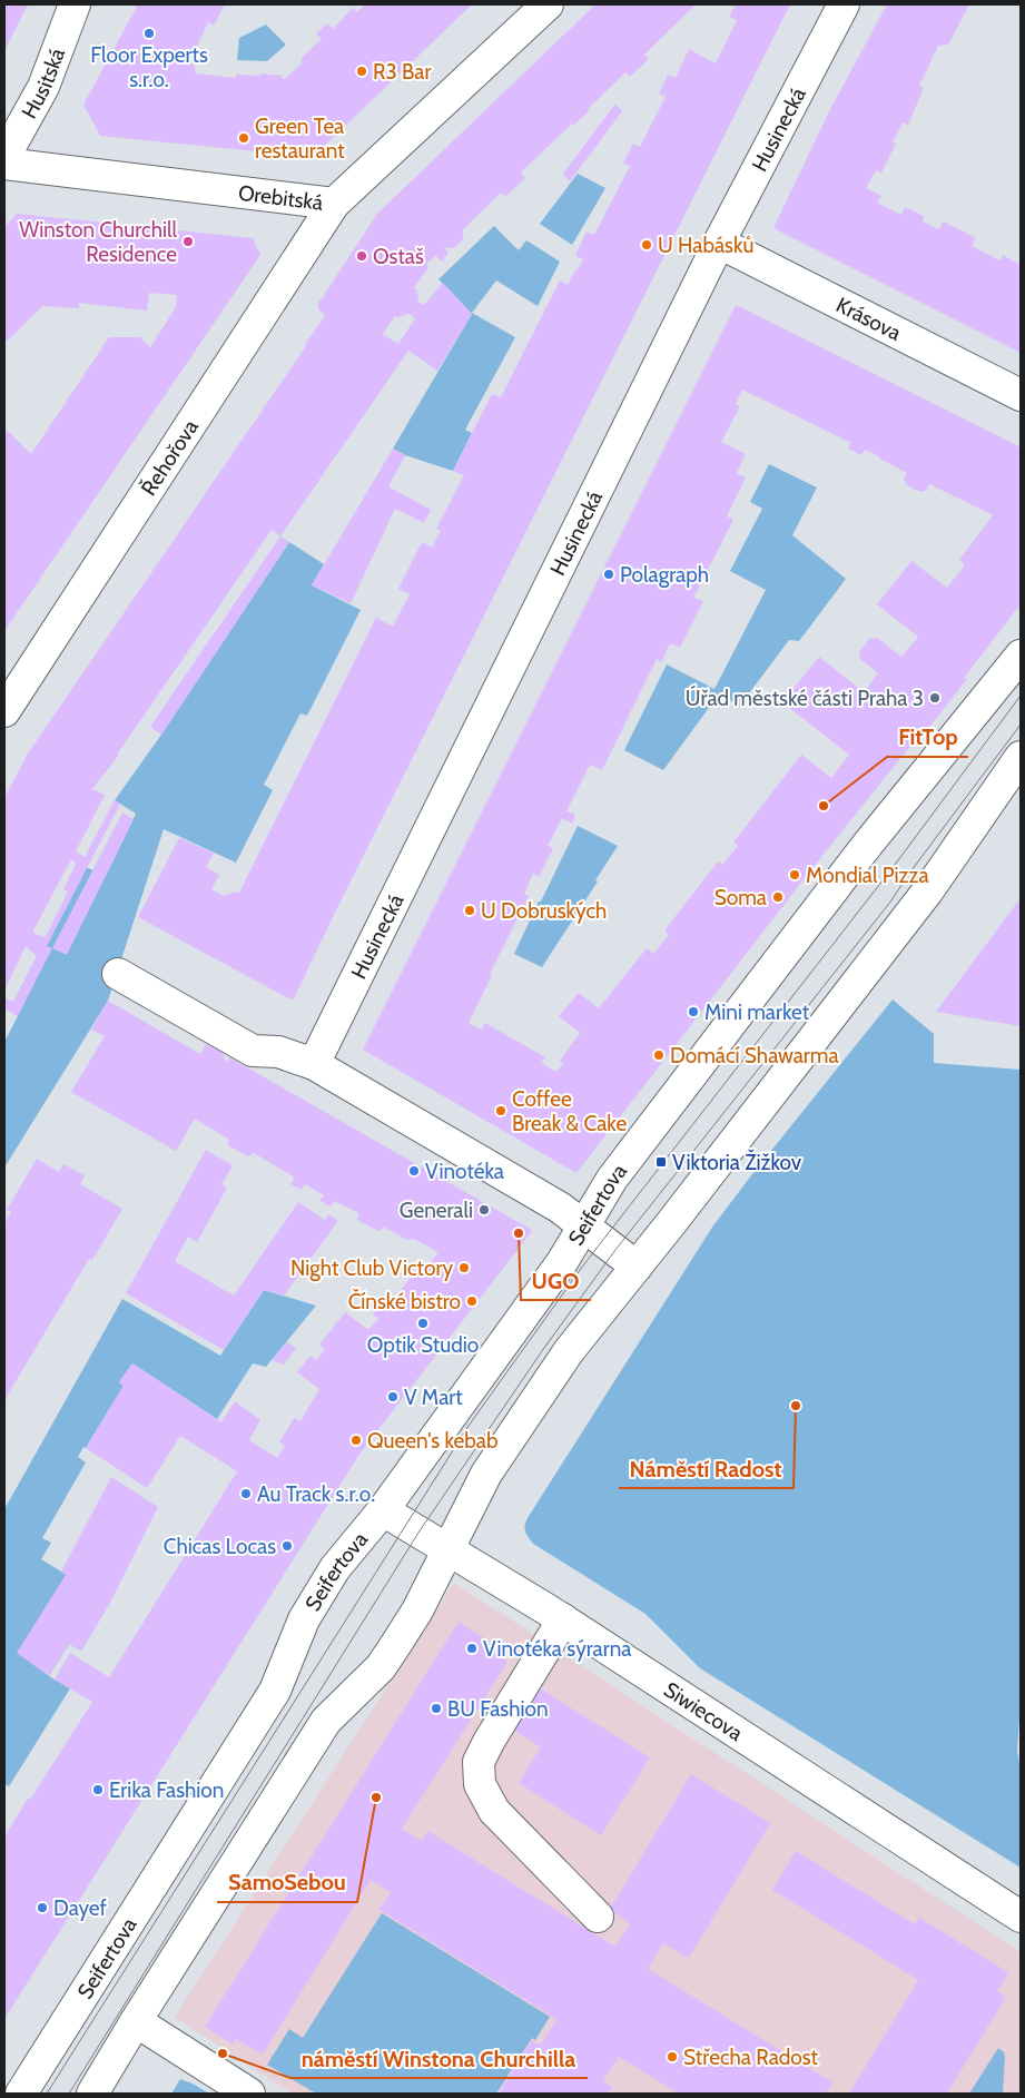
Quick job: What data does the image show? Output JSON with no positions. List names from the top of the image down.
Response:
{
  "streets": {
    "street": [
      "Husitská",
      "Husinecká",
      "Orebitská",
      "Krásova",
      "Řehořova",
      "Seifertova",
      "Siwiecova"
    ]
  },
  "crossings": [
    ["Husinecká", "Krásova"],
    ["Orebitská", "Řehořova"],
    ["Seifertova", "Siwiecova"]
  ],
  "places": {
    "other": [
      "Floor Experts s.r.o.",
      "R3 Bar",
      "Green Tea restaurant",
      "Winston Churchill Residence",
      "U Habásků",
      "Ostaš",
      "Polagraph",
      "Úřad městské části Praha 3",
      "FitTop",
      "Mondial Pizza",
      "Soma",
      "U Dobruských",
      "Mini market",
      "Domácí Shawarma",
      "Coffee Break & Cake",
      "Vinotéka",
      "Generali",
      "UGO",
      "Night Club Victory",
      "Čínské bistro",
      "Optik Studio",
      "V Mart",
      "Náměstí Radost",
      "Queen's kebab",
      "Au Track s.r.o.",
      "Chicas Locas",
      "Vinotéka sýrarna",
      "BU Fashion",
      "Erika Fashion",
      "SamoSebou",
      "Dayef",
      "náměstí Winstona Churchilla",
      "Střecha Radost"
    ],
    "transit": ["Viktoria Žižkov"]
  }
}
